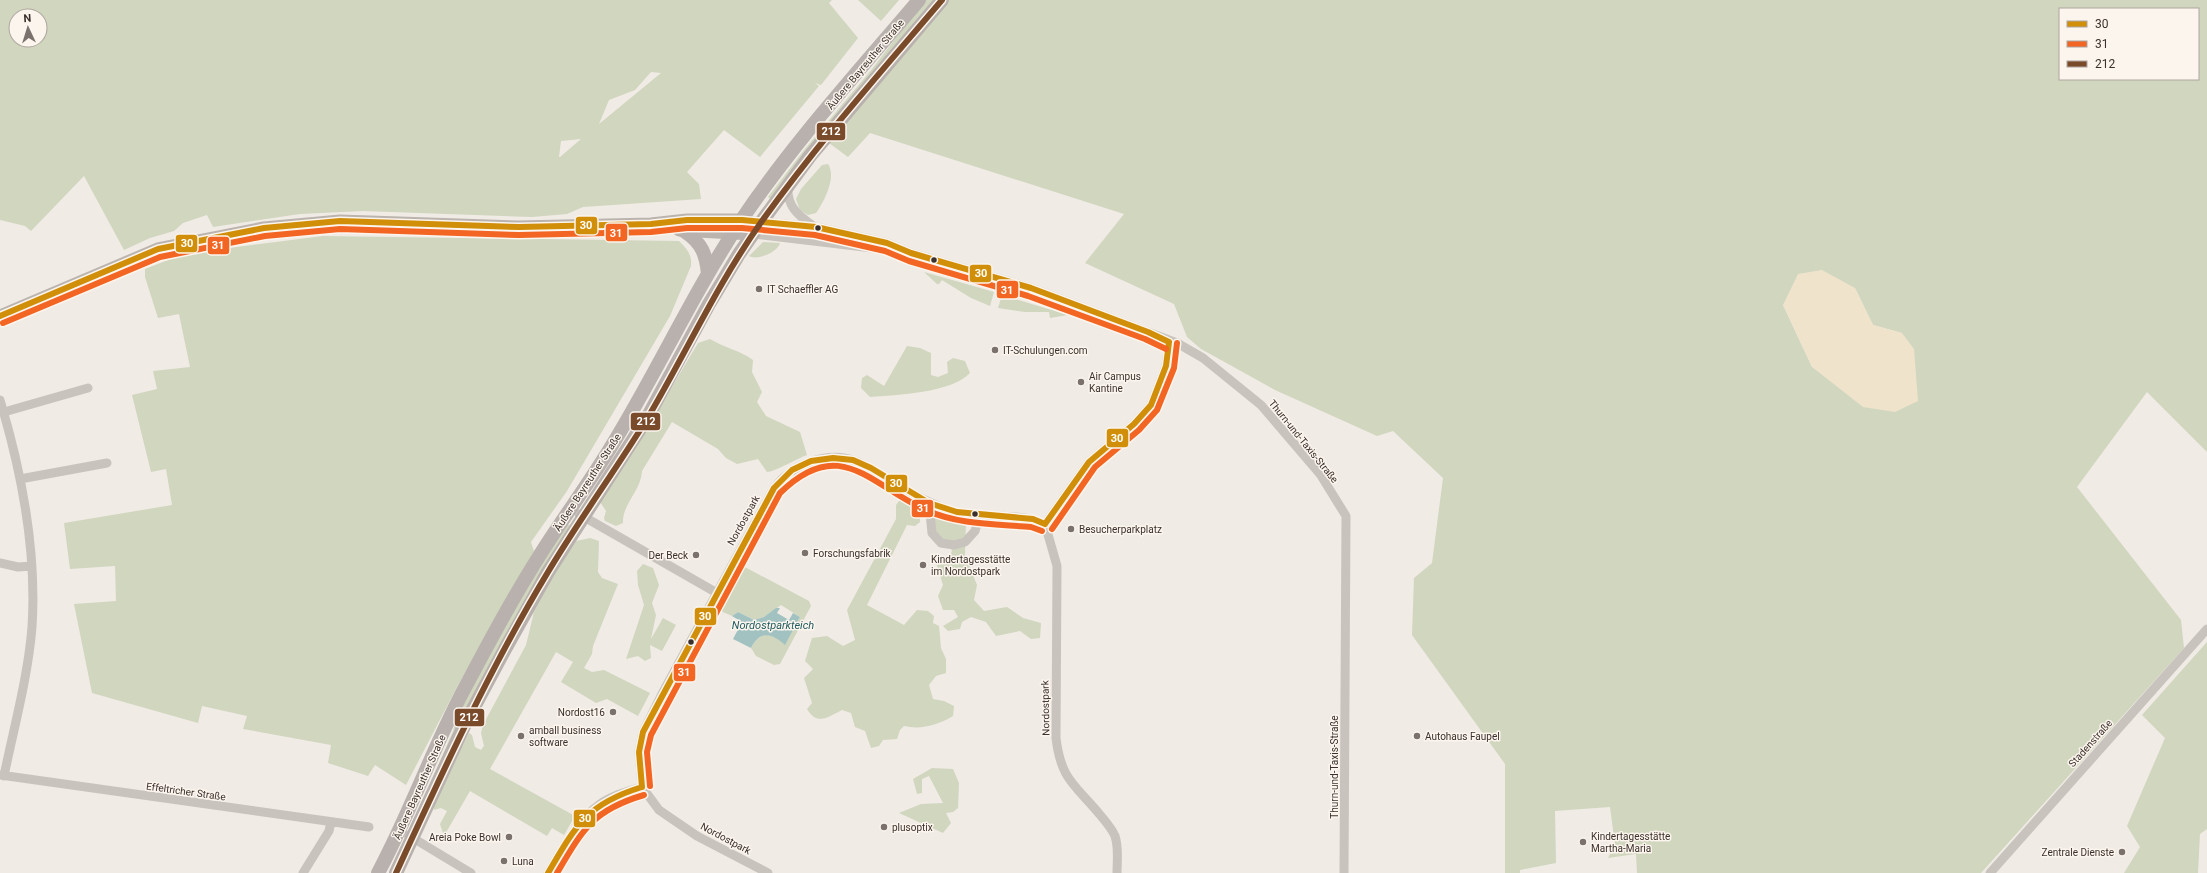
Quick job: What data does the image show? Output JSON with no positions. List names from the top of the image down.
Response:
{
  "streets": {
    "main road": ["Äußere Bayreuther Straße"],
    "street": [
      "Thurn-und-Taxis-Straße",
      "Nordostpark",
      "Stadenstraße",
      "Effeltricher Straße"
    ]
  },
  "crossings": [
    ["Äußere Bayreuther Straße", "Thurn-und-Taxis-Straße"]
  ],
  "water": ["Nordostparkteich"],
  "places": [
    "IT Schaeffler AG",
    "IT-Schulungen.com",
    "Air Campus Kantine",
    "Besucherparkplatz",
    "Forschungsfabrik",
    "Der Beck",
    "Kindertagesstätte im Nordostpark",
    "Nordost16",
    "amball business software",
    "Autohaus Faupel",
    "plusoptix",
    "Areia Poke Bowl",
    "Kindertagesstätte Martha-Maria",
    "Zentrale Dienste",
    "Luna"
  ],
  "lines": ["transit line 212", "transit line 30", "transit line 31"],
  "legend": ["30", "31", "212"],
  "north": "top"
}
